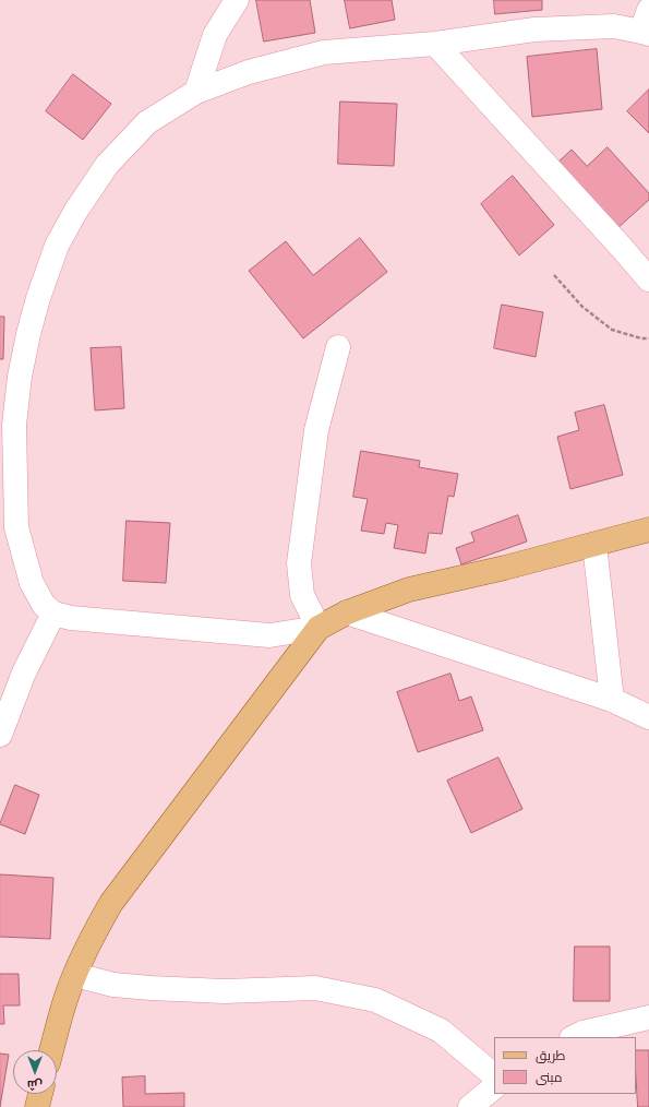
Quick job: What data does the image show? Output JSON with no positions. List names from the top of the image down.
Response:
{
  "legend": ["طريق", "مبنى"],
  "north": "bottom"
}
